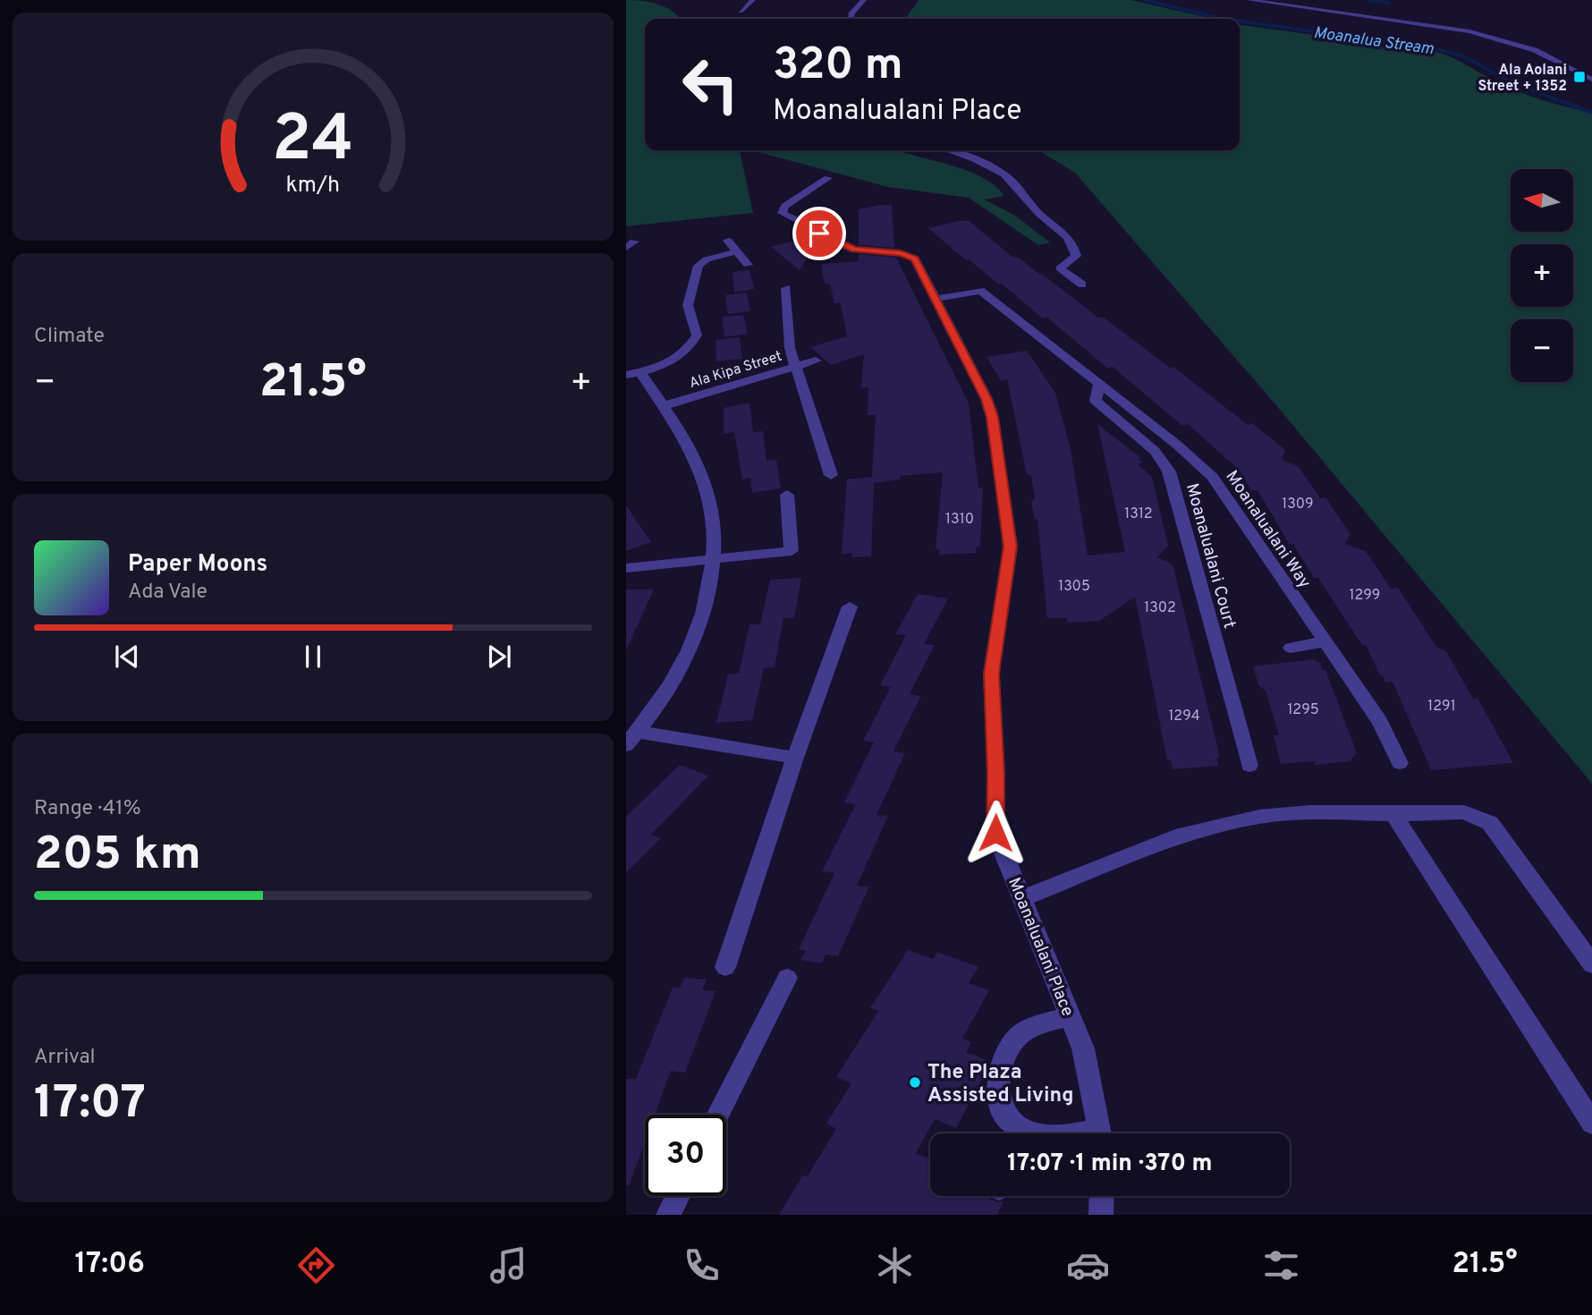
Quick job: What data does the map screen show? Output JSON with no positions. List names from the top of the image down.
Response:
{
  "streets": {
    "street": [
      "Ala Kipa Street",
      "Moanalualani Way",
      "Moanalualani Court",
      "Moanalualani Place"
    ]
  },
  "crossings": [
    ["Moanalualani Way", "Moanalualani Court"],
    ["Moanalualani Way", "Moanalualani Place"]
  ],
  "water": ["Moanalua Stream"],
  "places": {
    "transit": ["Ala Aolani Street + 1352"],
    "other": ["The Plaza Assisted Living"]
  },
  "house_numbers": [
    "1309",
    "1312",
    "1310",
    "1305",
    "1299",
    "1302",
    "1291",
    "1295",
    "1294"
  ],
  "north": "left",
  "page": {
    "turn": ["320 m", "Moanalualani Place"],
    "map_buttons": ["+", "−"],
    "tile": [
      "Climate",
      ["Range · 41%", "205 km"],
      ["Arrival", "17:07"]
    ],
    "heat": ["−", "21.5°", "+"],
    "song": ["Paper Moons", "Ada Vale"],
    "limit": "30",
    "trip": "17:07 · 1 min · 370 m",
    "tabs": ["17:06", "21.5°"],
    "gauge": ["24", "km/h"]
  }
}
